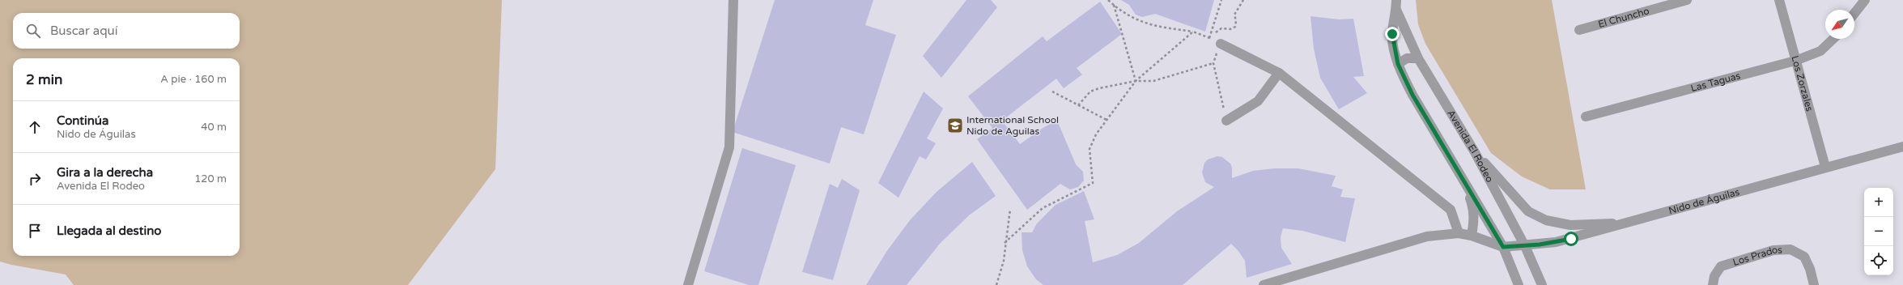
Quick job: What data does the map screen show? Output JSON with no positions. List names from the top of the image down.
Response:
{
  "streets": {
    "street": [
      "El Chuncho",
      "Las Taguas",
      "Los Zorzales",
      "Avenida El Rodeo",
      "Nido de Águilas",
      "Los Prados"
    ]
  },
  "crossings": [
    ["Las Taguas", "Los Zorzales"],
    ["Los Zorzales", "Nido de Águilas"],
    ["Avenida El Rodeo", "Nido de Águilas"]
  ],
  "places": {
    "school or university": ["International School Nido de Aguilas"]
  },
  "north": "bottom left",
  "page": {
    "search": "Buscar aquí",
    "heading": ["2 min", "A pie · 160 m"],
    "list": [
      ["Continúa", "Nido de Águilas", "40 m"],
      ["Gira a la derecha", "Avenida El Rodeo", "120 m"],
      "Llegada al destino"
    ],
    "map_buttons": ["+", "−"]
  }
}
